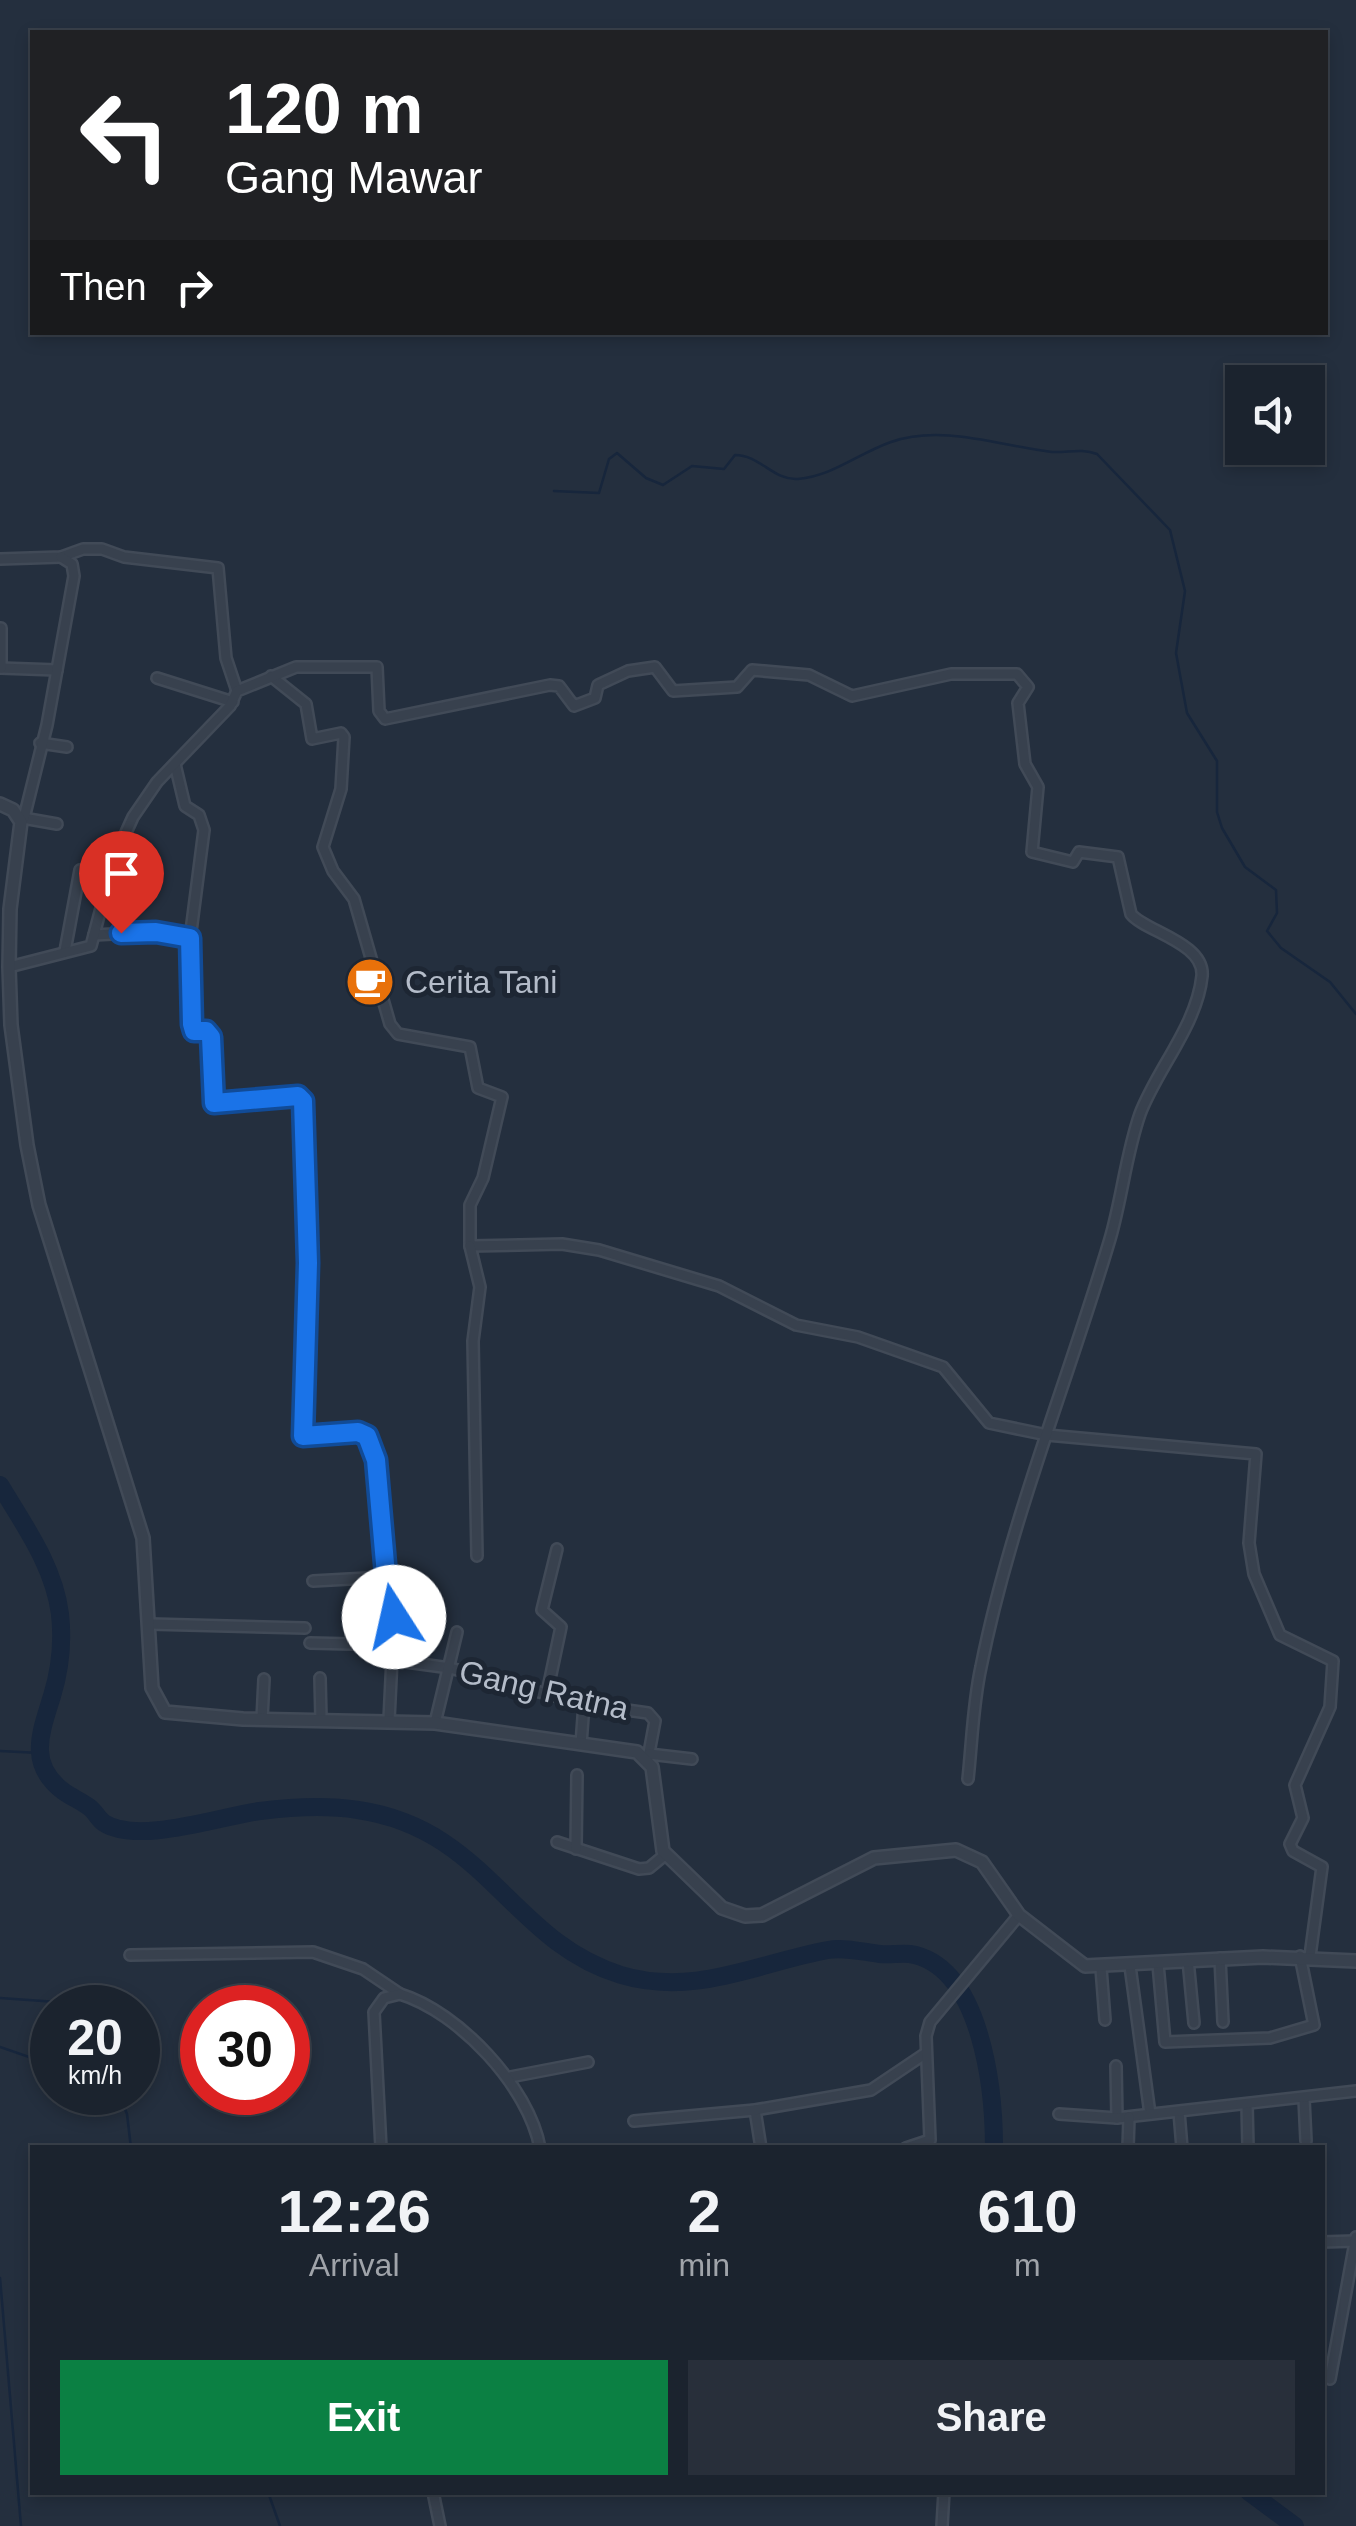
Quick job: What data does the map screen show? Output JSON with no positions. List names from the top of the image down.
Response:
{
  "streets": {
    "street": ["Gang Ratna"]
  },
  "places": {
    "cafe": ["Cerita Tani"]
  },
  "page": {
    "turn": ["120 m", "Gang Mawar"],
    "then": "Then",
    "speed": "20 km/h",
    "limit": "30",
    "eta": [
      "12:26",
      "Arrival",
      "2",
      "min",
      "610",
      "m"
    ],
    "buttons": ["Exit", "Share"]
  }
}
